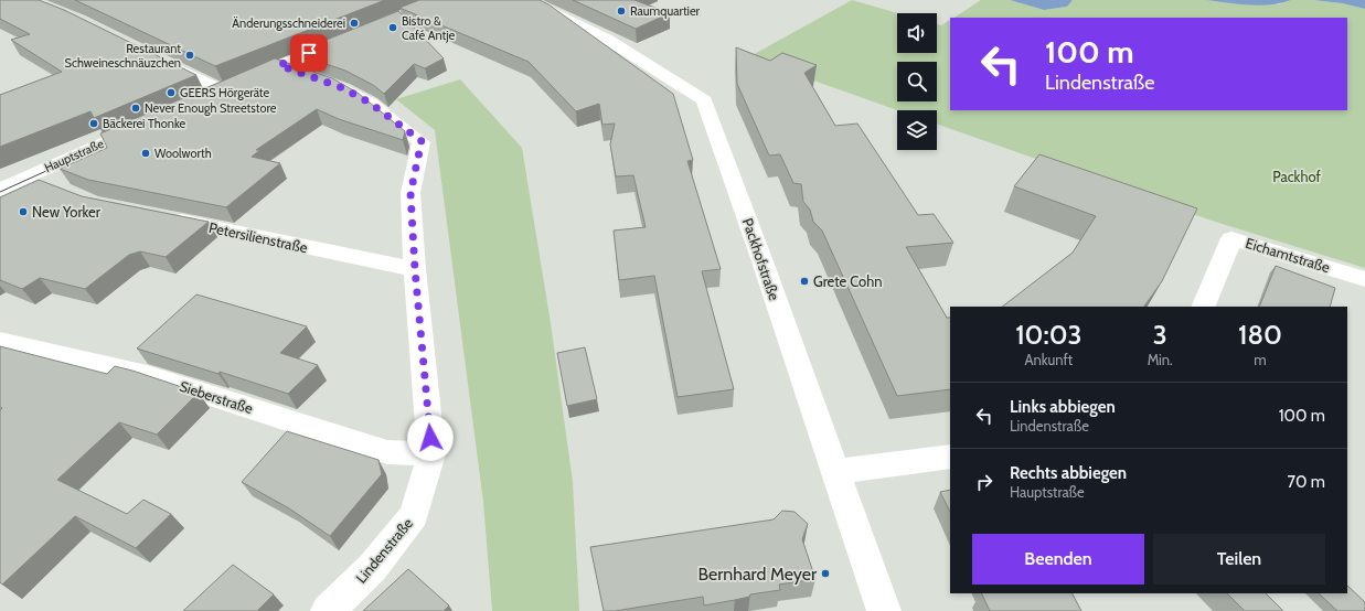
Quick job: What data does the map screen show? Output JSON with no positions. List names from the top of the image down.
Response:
{
  "streets": {
    "street": [
      "Hauptstraße",
      "Petersilienstraße",
      "Eichamtstraße",
      "Packhofstraße",
      "Sieberstraße",
      "Lindenstraße"
    ]
  },
  "crossings": [
    ["Petersilienstraße", "Lindenstraße"],
    ["Sieberstraße", "Lindenstraße"]
  ],
  "parks": ["Packhof"],
  "places": [
    "Raumquartier",
    "Änderungsschneiderei",
    "Bistro & Café Antje",
    "Restaurant Schweineschnäuzchen",
    "GEERS Hörgeräte",
    "Never Enough Streetstore",
    "Bäckerei Thonke",
    "Woolworth",
    "New Yorker",
    "Grete Cohn",
    "Bernhard Meyer"
  ],
  "page": {
    "turn": ["100 m", "Lindenstraße"],
    "eta": [
      "10:03",
      "Ankunft",
      "3",
      "Min.",
      "180",
      "m"
    ],
    "list": [
      {
        "name": "Links abbiegen",
        "note": "Lindenstraße",
        "value": "100 m"
      },
      {
        "name": "Rechts abbiegen",
        "note": "Hauptstraße",
        "value": "70 m"
      }
    ],
    "buttons": ["Beenden", "Teilen"]
  }
}
